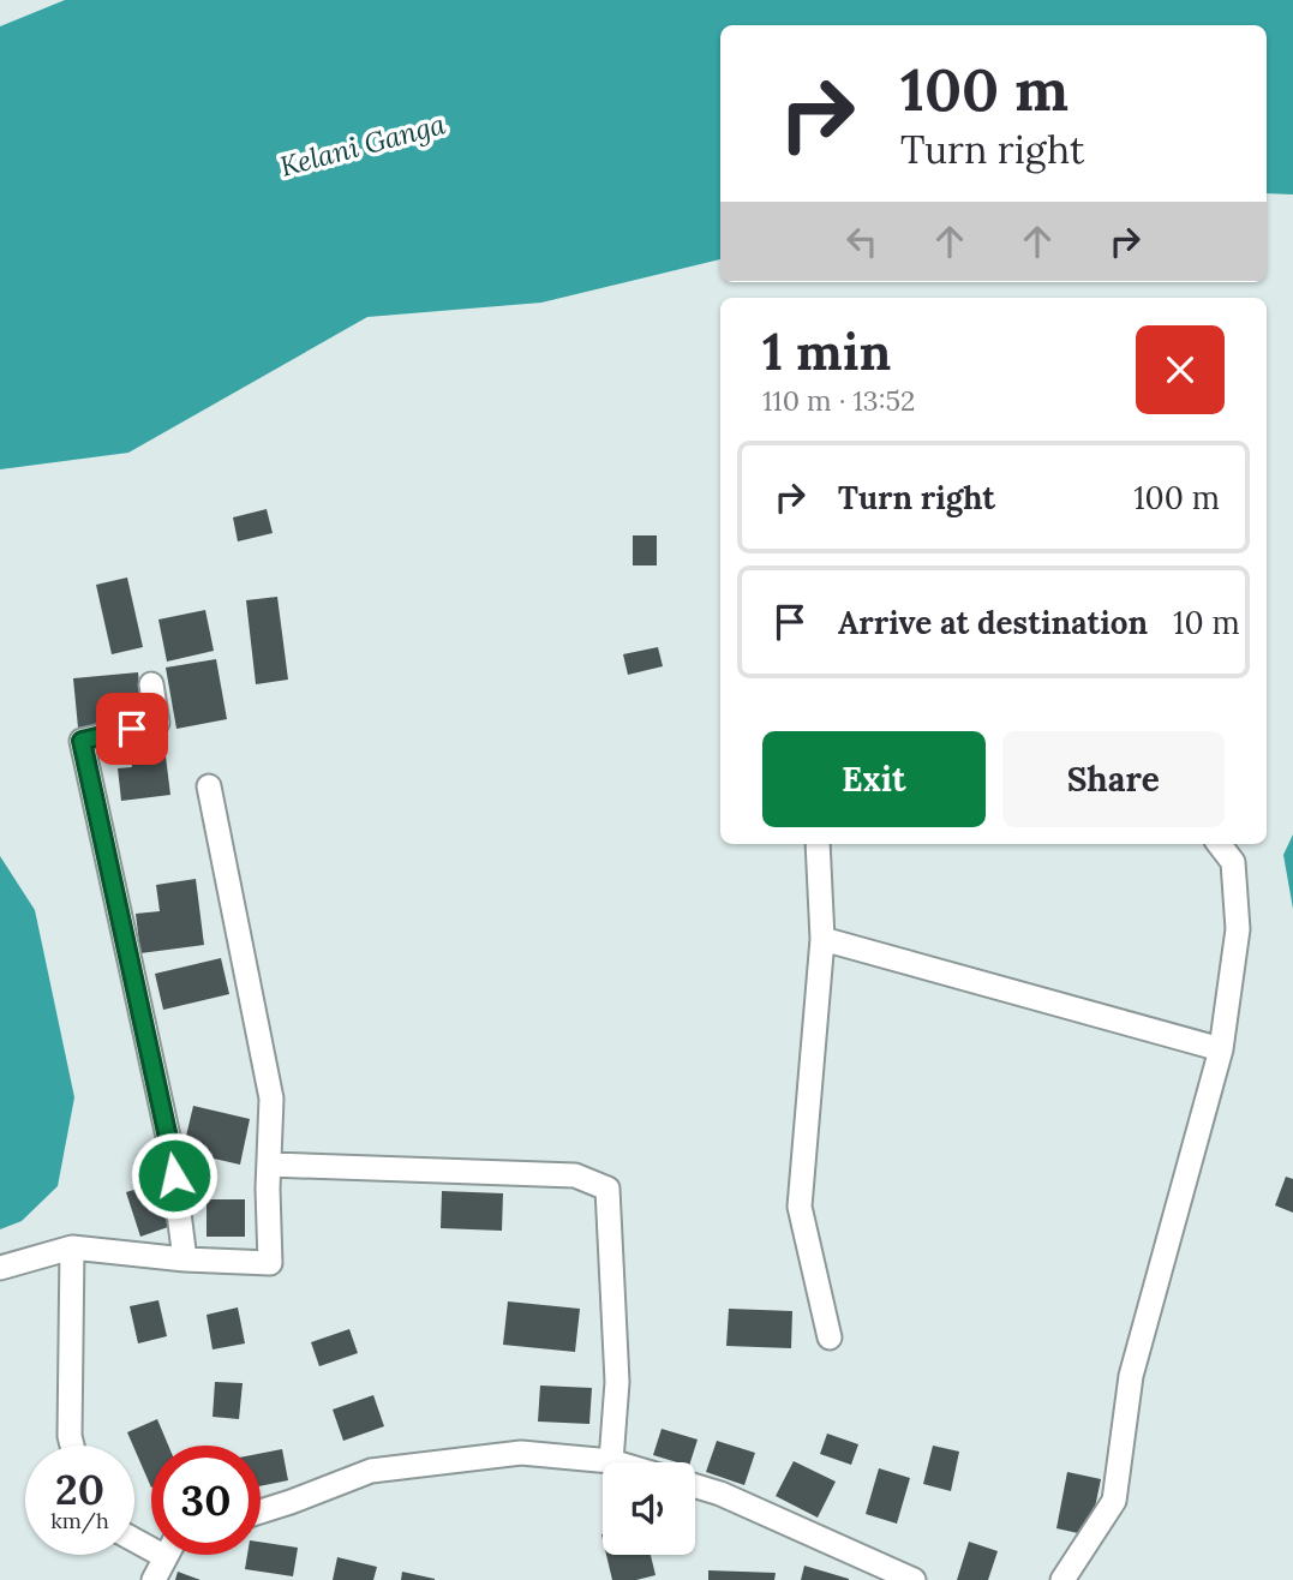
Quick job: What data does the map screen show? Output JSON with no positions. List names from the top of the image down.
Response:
{
  "water": ["Kelani Ganga"],
  "page": {
    "turn": ["100 m", "Turn right"],
    "heading": ["1 min", "110 m · 13:52"],
    "list": [
      {
        "name": "Turn right",
        "value": "100 m"
      },
      {
        "name": "Arrive at destination",
        "value": "10 m"
      }
    ],
    "buttons": ["Exit", "Share"],
    "speed": "20 km/h",
    "limit": "30"
  }
}
